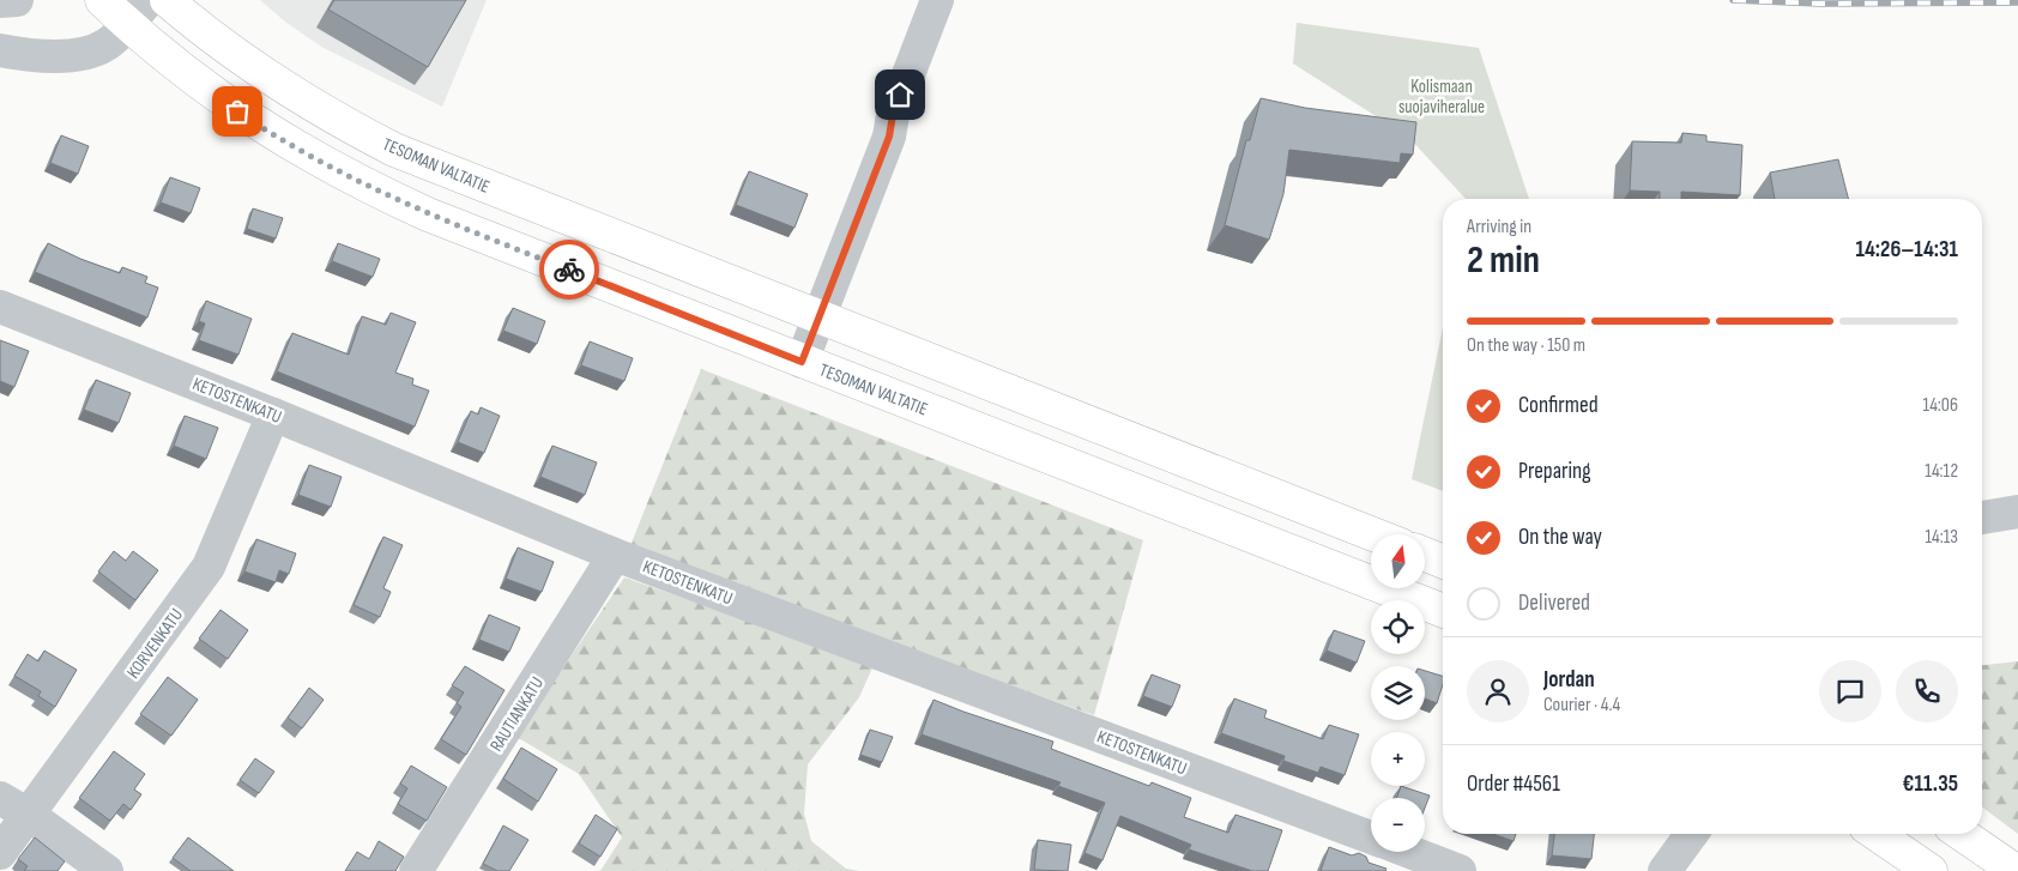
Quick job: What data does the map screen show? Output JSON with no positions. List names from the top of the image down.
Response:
{
  "streets": {
    "main road": ["TESOMAN VALTATIE"],
    "street": ["KETOSTENKATU", "KORVENKATU", "RAUTIANKATU"]
  },
  "crossings": [
    ["KETOSTENKATU", "KORVENKATU"],
    ["KETOSTENKATU", "RAUTIANKATU"]
  ],
  "parks": ["Kolismaan suojaviheralue"],
  "north": "top",
  "page": {
    "heading": ["2 min", "Arriving in", "14:26–14:31"],
    "panel": [
      "Jordan",
      "Courier · 4.4",
      "Order #4561",
      "€11.35"
    ],
    "bar": "On the way · 150 m",
    "list": [
      ["Confirmed", "14:06"],
      ["Preparing", "14:12"],
      ["On the way", "14:13"],
      "Delivered"
    ],
    "map_buttons": ["+", "−"]
  }
}
